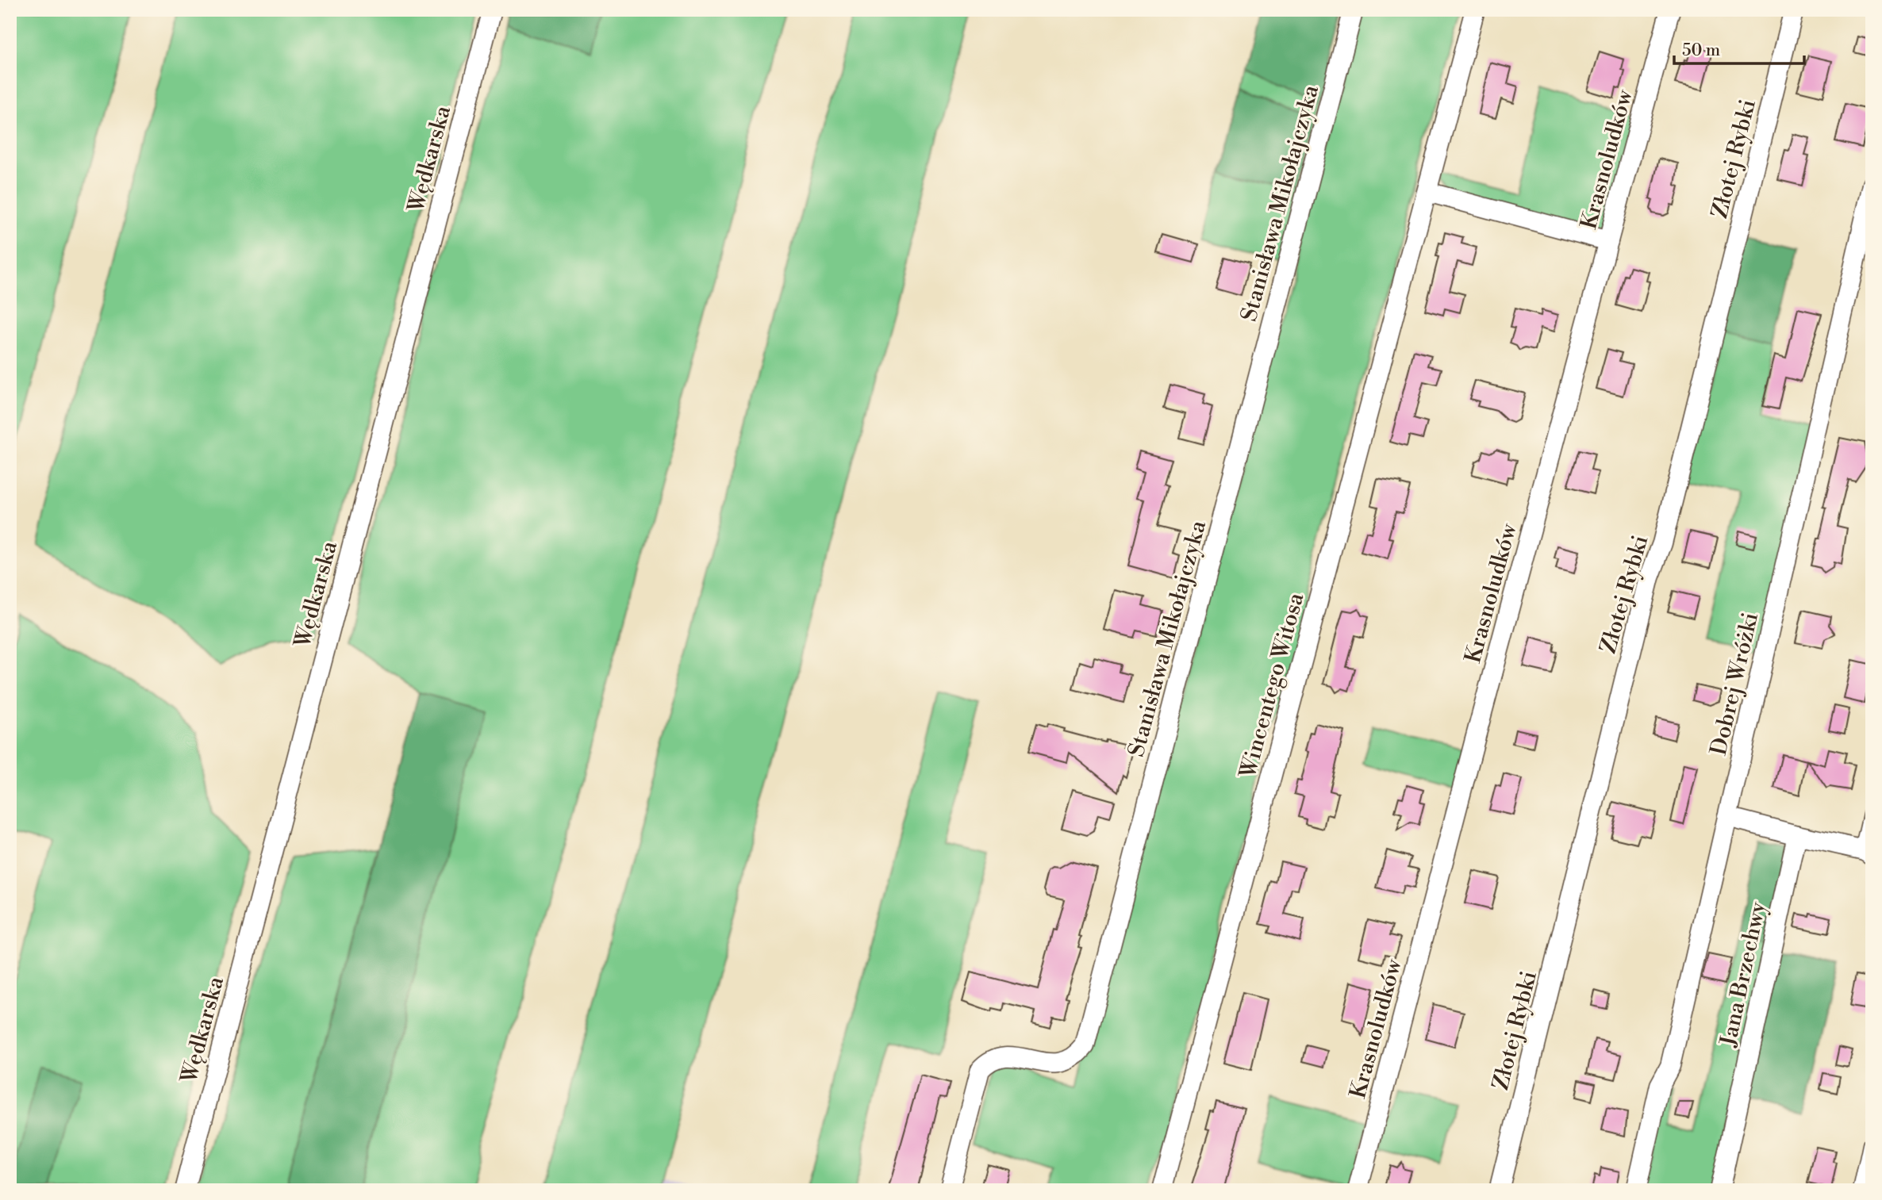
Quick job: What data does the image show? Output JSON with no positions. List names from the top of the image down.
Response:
{
  "streets": {
    "street": [
      "Wędkarska",
      "Złotej Rybki",
      "Krasnoludków",
      "Stanisława Mikołajczyka",
      "Dobrej Wróżki",
      "Wincentego Witosa",
      "Jana Brzechwy"
    ]
  },
  "scale_bar": "50 m"
}
